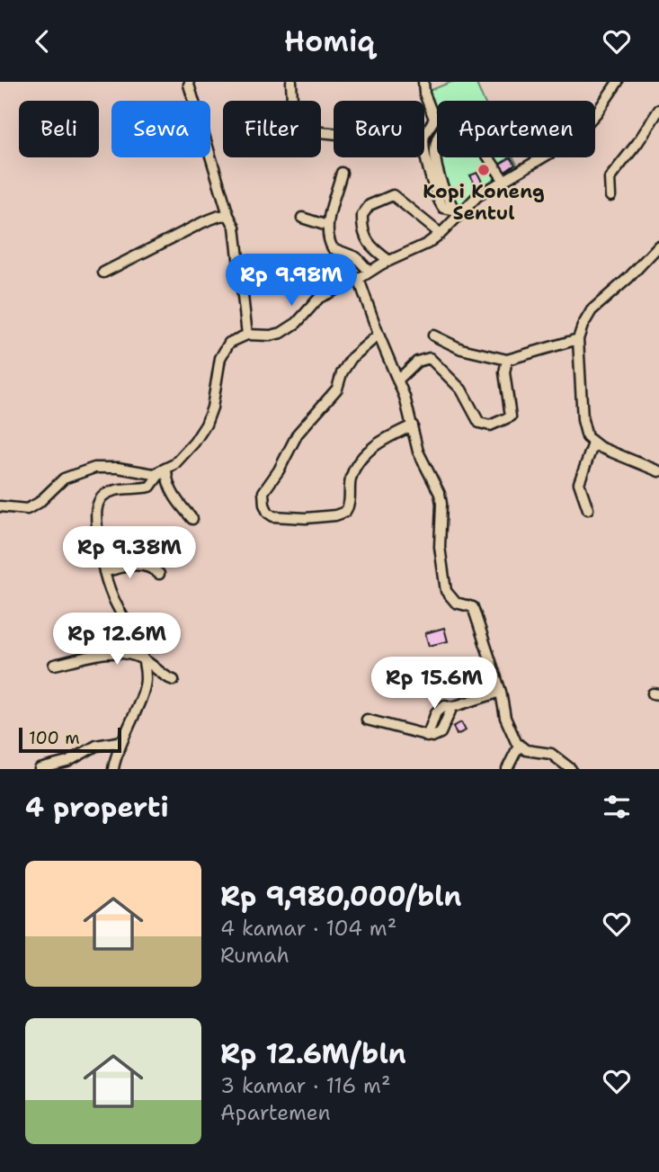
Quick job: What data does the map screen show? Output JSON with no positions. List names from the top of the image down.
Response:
{
  "places": ["Kopi Koneng Sentul"],
  "scale_bar": "100 m",
  "page": {
    "header": "Homiq",
    "chip": [
      "Beli",
      "Sewa",
      "Filter",
      "Baru",
      "Apartemen"
    ],
    "price": [
      "Rp 9.98M",
      "Rp 9.38M",
      "Rp 12.6M",
      "Rp 15.6M"
    ],
    "scale": "100 m",
    "heading": "4 properti",
    "list": [
      {
        "name": "Rp 9,980,000/bln",
        "note": "4 kamar · 104 m² · Rumah"
      },
      {
        "name": "Rp 12.6M/bln",
        "note": "3 kamar · 116 m² · Apartemen"
      }
    ]
  }
}
